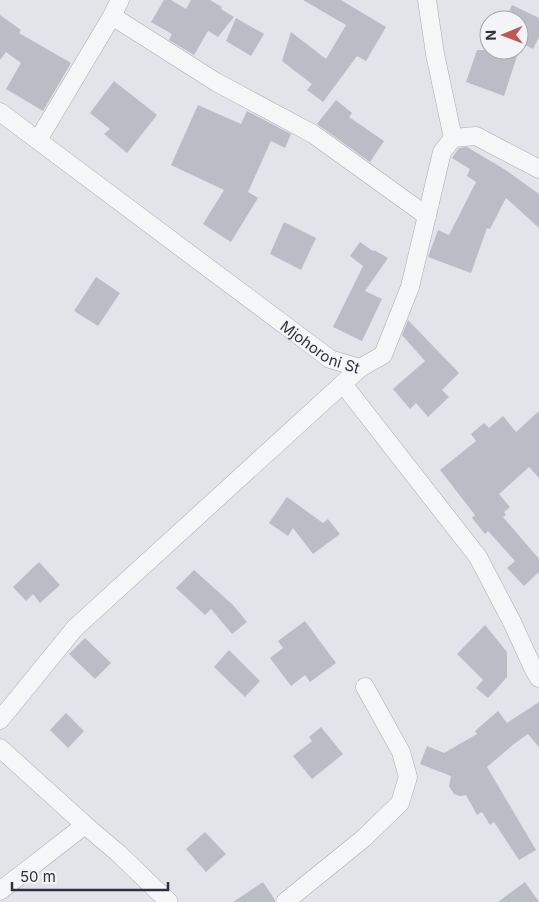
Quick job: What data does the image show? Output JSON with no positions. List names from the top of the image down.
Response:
{
  "streets": {
    "street": ["Mjohoroni St"]
  },
  "scale_bar": "50 m",
  "north": "left"
}
